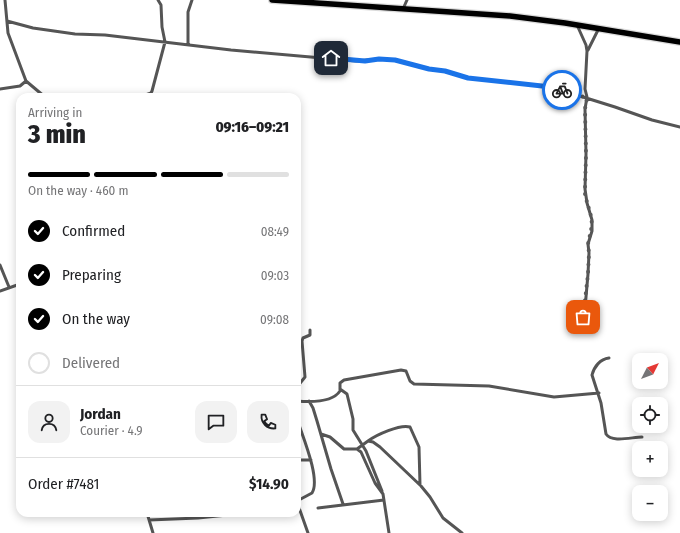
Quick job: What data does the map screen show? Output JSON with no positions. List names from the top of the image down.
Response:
{
  "north": "top right",
  "page": {
    "heading": ["3 min", "Arriving in", "09:16–09:21"],
    "panel": [
      "Jordan",
      "Courier · 4.9",
      "Order #7481",
      "$14.90"
    ],
    "bar": "On the way · 460 m",
    "list": [
      ["Confirmed", "08:49"],
      ["Preparing", "09:03"],
      ["On the way", "09:08"],
      "Delivered"
    ],
    "map_buttons": ["+", "−"]
  }
}
